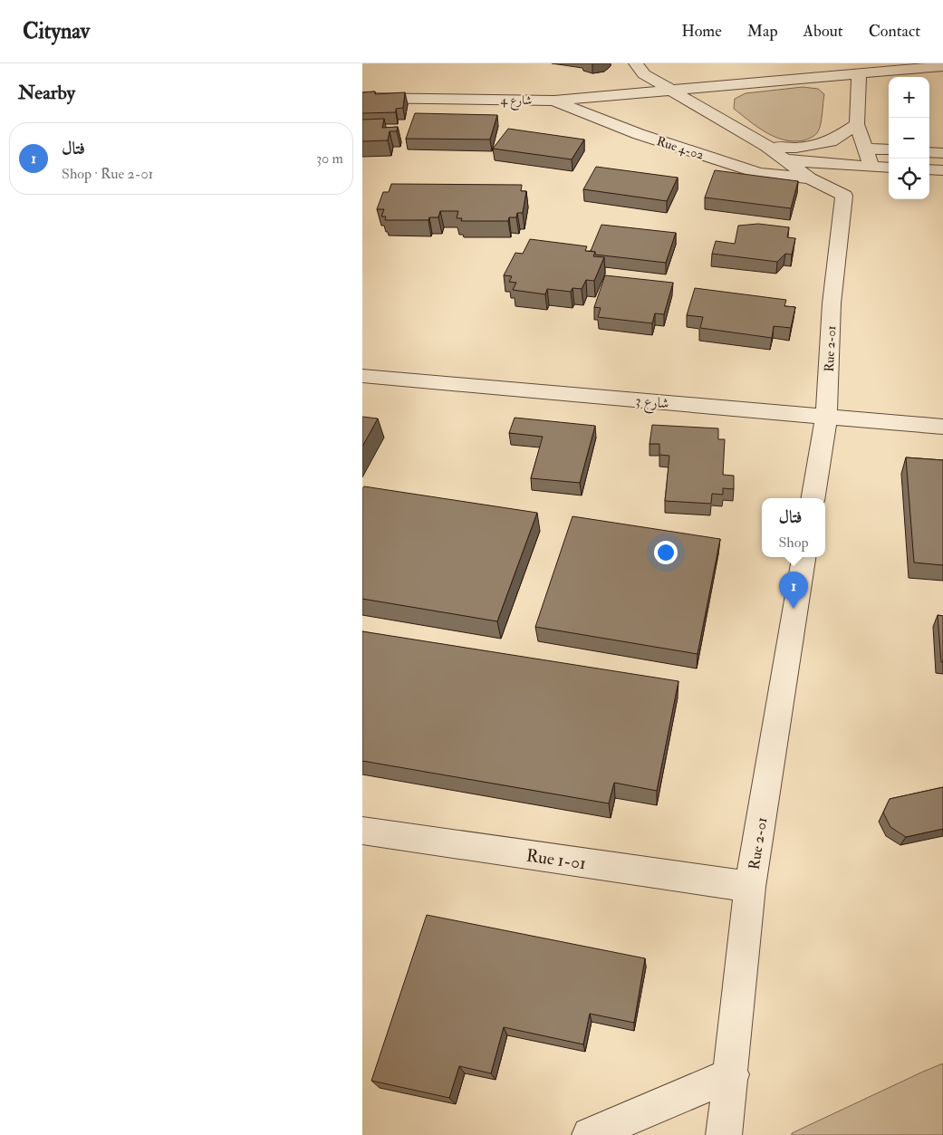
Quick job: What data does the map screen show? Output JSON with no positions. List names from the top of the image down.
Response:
{
  "streets": {
    "street": [
      "شارع 4",
      "Rue 4-02",
      "Rue 2-01",
      "شارع 3",
      "Rue 1-01"
    ]
  },
  "crossings": [
    ["شارع 4", "Rue 4-02"],
    ["Rue 2-01", "شارع 3"],
    ["Rue 2-01", "Rue 1-01"]
  ],
  "page": {
    "header": "Citynav",
    "nav": [
      "Home",
      "Map",
      "About",
      "Contact"
    ],
    "heading": "Nearby",
    "map_buttons": ["+", "−"],
    "list": [
      {
        "mark": "1",
        "name": "فتال",
        "note": "Shop · Rue 2-01",
        "value": "30 m"
      }
    ],
    "popup": ["فتال", "Shop"],
    "pins": "1"
  }
}
